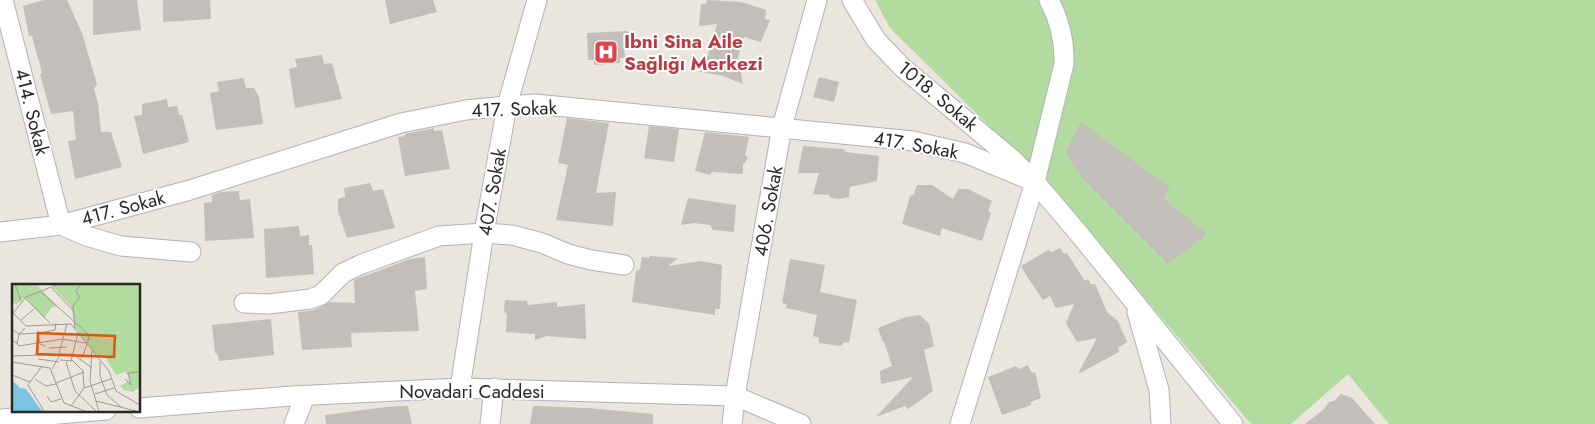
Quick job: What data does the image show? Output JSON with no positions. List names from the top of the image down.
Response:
{
  "streets": {
    "street": [
      "1018. Sokak",
      "417. Sokak",
      "414. Sokak",
      "407. Sokak",
      "406. Sokak",
      "Novadari Caddesi"
    ]
  },
  "crossings": [
    ["1018. Sokak", "417. Sokak"],
    ["417. Sokak", "414. Sokak"],
    ["417. Sokak", "407. Sokak"],
    ["417. Sokak", "406. Sokak"],
    ["407. Sokak", "Novadari Caddesi"],
    ["406. Sokak", "Novadari Caddesi"]
  ],
  "places": {
    "hospital": ["Ibni Sina Aile Sağlığı Merkezi"]
  }
}
